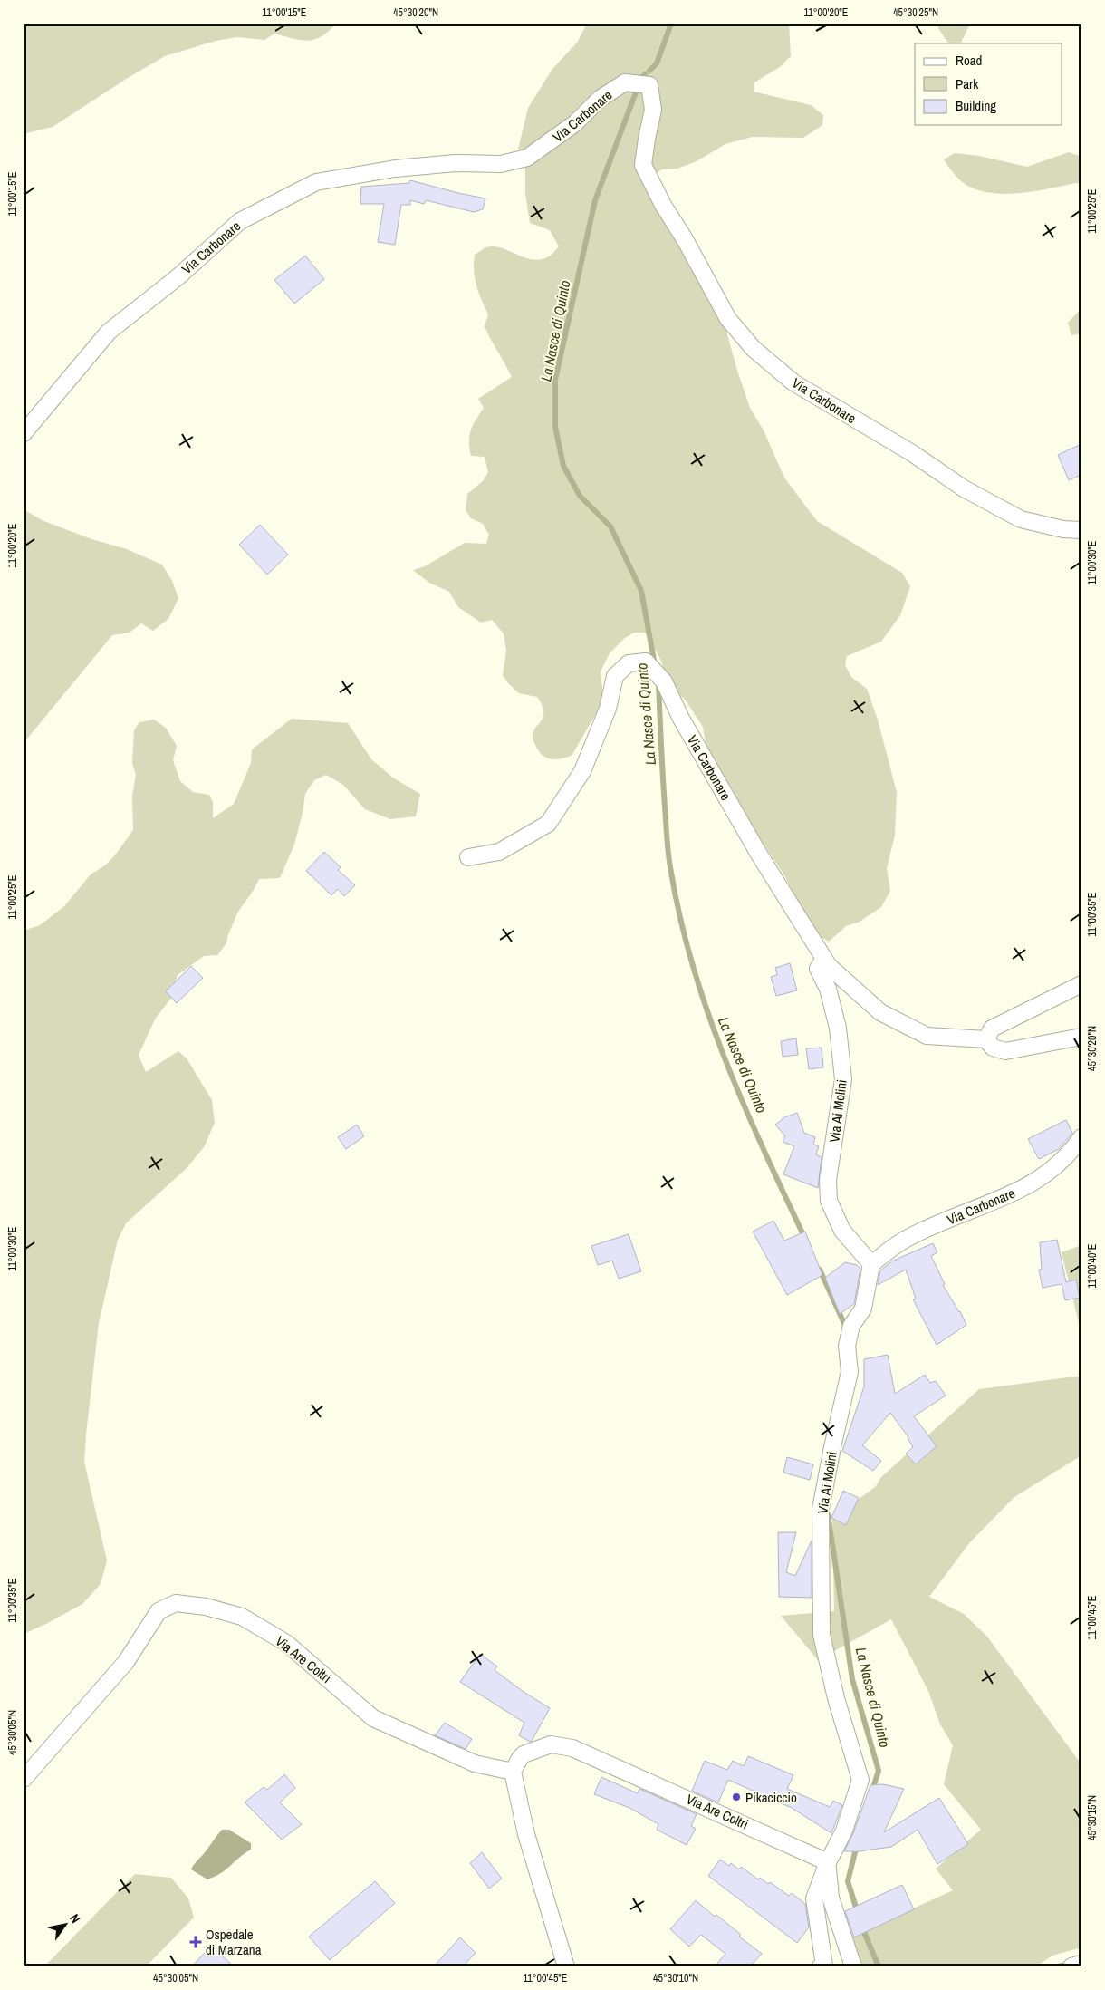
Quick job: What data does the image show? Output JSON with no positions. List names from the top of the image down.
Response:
{
  "streets": {
    "street": ["Via Carbonare", "Via Ai Molini", "Via Are Coltri"]
  },
  "crossings": [
    ["Via Carbonare", "Via Ai Molini"],
    ["Via Ai Molini", "Via Are Coltri"]
  ],
  "water": ["La Nasce di Quinto"],
  "places": {
    "other": ["Pikaciccio"],
    "health": ["Ospedale di Marzana"]
  },
  "legend": ["Road", "Park", "Building"],
  "north": "top right",
  "coordinates": [
    "11°00'15\"E",
    "45°30'20\"N",
    "11°00'20\"E",
    "45°30'25\"N",
    "11°00'25\"E",
    "11°00'30\"E",
    "11°00'35\"E",
    "11°00'40\"E",
    "11°00'45\"E",
    "45°30'05\"N",
    "45°30'15\"N",
    "45°30'10\"N"
  ]
}
